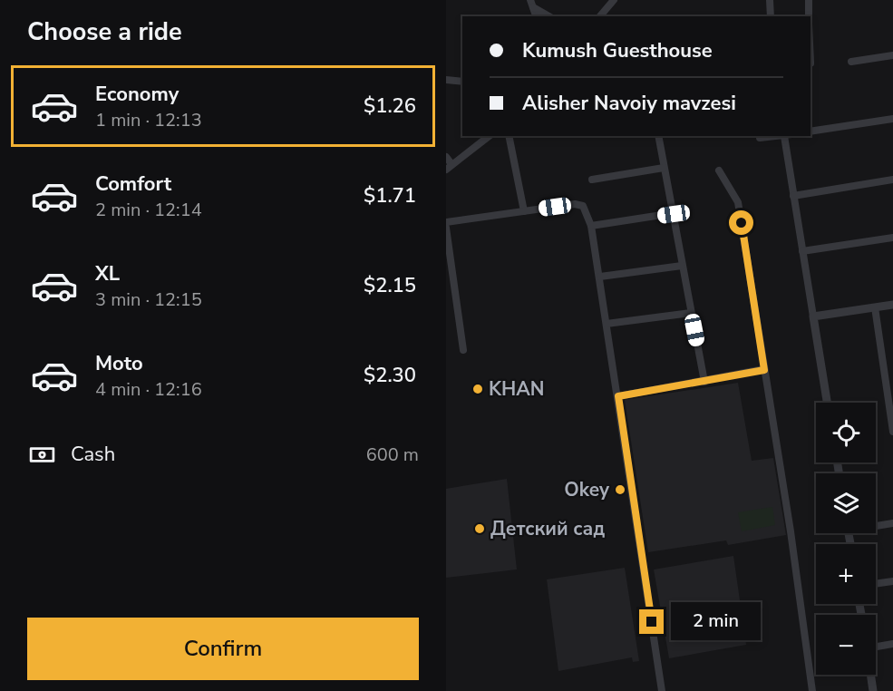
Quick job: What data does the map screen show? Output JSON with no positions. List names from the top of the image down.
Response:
{
  "places": ["KHAN", "Okey", "Детский сад"],
  "page": {
    "heading": "Choose a ride",
    "banner": ["Kumush Guesthouse", "Alisher Navoiy mavzesi"],
    "list": [
      {
        "name": "Economy",
        "note": "1 min · 12:13",
        "value": "$1.26"
      },
      {
        "name": "Comfort",
        "note": "2 min · 12:14",
        "value": "$1.71"
      },
      {
        "name": "XL",
        "note": "3 min · 12:15",
        "value": "$2.15"
      },
      {
        "name": "Moto",
        "note": "4 min · 12:16",
        "value": "$2.30"
      }
    ],
    "map_buttons": ["+", "−"],
    "pay": ["Cash", "600 m"],
    "bubble": "2 min",
    "buttons": "Confirm"
  }
}
